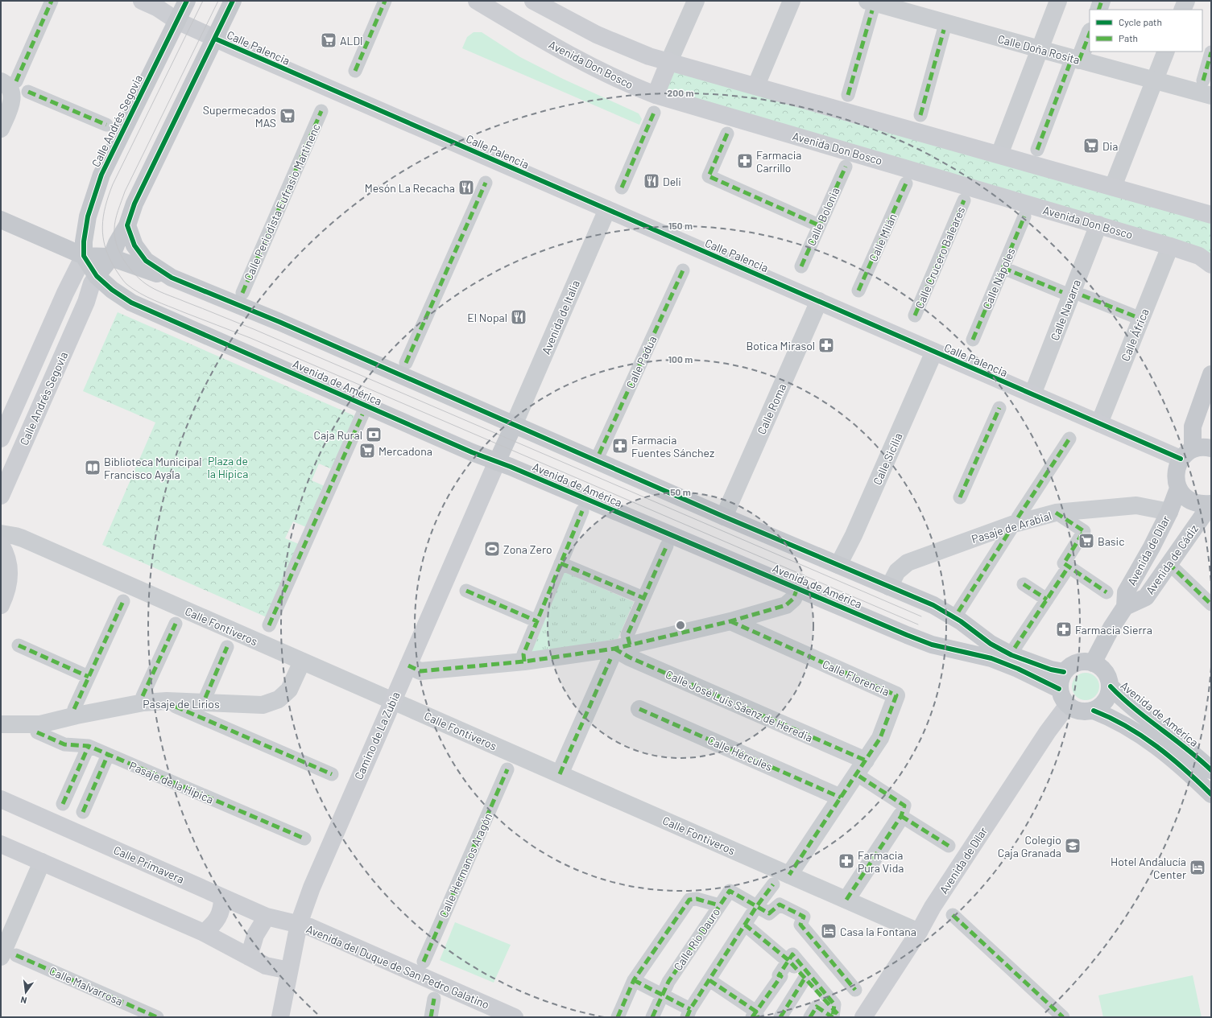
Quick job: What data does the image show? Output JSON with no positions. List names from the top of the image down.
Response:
{
  "streets": {
    "main road": [
      "Calle Palencia",
      "Avenida Don Bosco",
      "Calle Andrés Segovia",
      "Avenida de América",
      "Avenida de Dílar",
      "Avenida de Cádiz",
      "Camino de La Zubia",
      "Calle Primavera",
      "Avenida del Duque de San Pedro Galatino"
    ],
    "street": [
      "Calle Doña Rosita",
      "Calle Periodista Eufrasio Martinenc",
      "Calle Bolonia",
      "Calle Milán",
      "Calle Crucero Baleares",
      "Calle Nápoles",
      "Calle Navarra",
      "Avenida de Italia",
      "Calle África",
      "Calle Padua",
      "Calle Roma",
      "Calle Sicilia",
      "Pasaje de Arabial",
      "Calle Fontiveros",
      "Calle Florencia",
      "Pasaje de Lirios",
      "Calle José Luis Sáenz de Heredia",
      "Calle Hércules",
      "Pasaje de la Hípica",
      "Calle Hermanos Aragón",
      "Calle Río Dauro",
      "Calle Malvarrosa"
    ]
  },
  "crossings": [
    ["Calle Palencia", "Calle Andrés Segovia"],
    ["Calle Palencia", "Calle Navarra"],
    ["Calle Palencia", "Avenida de Italia"],
    ["Calle Palencia", "Calle África"],
    ["Calle Palencia", "Calle Roma"],
    ["Calle Palencia", "Calle Sicilia"],
    ["Avenida Don Bosco", "Calle Navarra"],
    ["Avenida Don Bosco", "Calle África"],
    ["Calle Andrés Segovia", "Avenida de América"],
    ["Avenida de América", "Avenida de Dílar"],
    ["Avenida de América", "Camino de La Zubia"],
    ["Pasaje de Arabial", "Avenida de Dílar"],
    ["Avenida de Dílar", "Avenida de Cádiz"],
    ["Avenida de Dílar", "Calle Fontiveros"],
    ["Calle Fontiveros", "Calle Florencia"],
    ["Calle Fontiveros", "Pasaje de Lirios"],
    ["Calle Fontiveros", "Camino de La Zubia"],
    ["Calle Florencia", "Calle José Luis Sáenz de Heredia"],
    ["Calle Florencia", "Calle Hércules"],
    ["Camino de La Zubia", "Calle Primavera"],
    ["Camino de La Zubia", "Avenida del Duque de San Pedro Galatino"],
    ["Calle Primavera", "Avenida del Duque de San Pedro Galatino"]
  ],
  "parks": ["Plaza de la Hípica"],
  "places": {
    "supermarket": [
      "ALDI",
      "Supermecados MAS",
      "Dia",
      "Mercadona",
      "Basic"
    ],
    "pharmacy": [
      "Farmacia Carrillo",
      "Botica Mirasol",
      "Farmacia Fuentes Sánchez",
      "Farmacia Sierra",
      "Farmacia Pura Vida"
    ],
    "restaurant": ["Deli", "Mesón La Recacha", "El Nopal"],
    "bank": ["Caja Rural"],
    "library": ["Biblioteca Municipal Francisco Ayala"],
    "sports": ["Zona Zero"],
    "school or university": ["Colegio Caja Granada"],
    "hotel": ["Hotel Andalucía Center", "Casa la Fontana"]
  },
  "legend": ["Cycle path", "Path"],
  "north": "bottom",
  "rings": [
    "200 m",
    "150 m",
    "100 m",
    "50 m"
  ]
}
